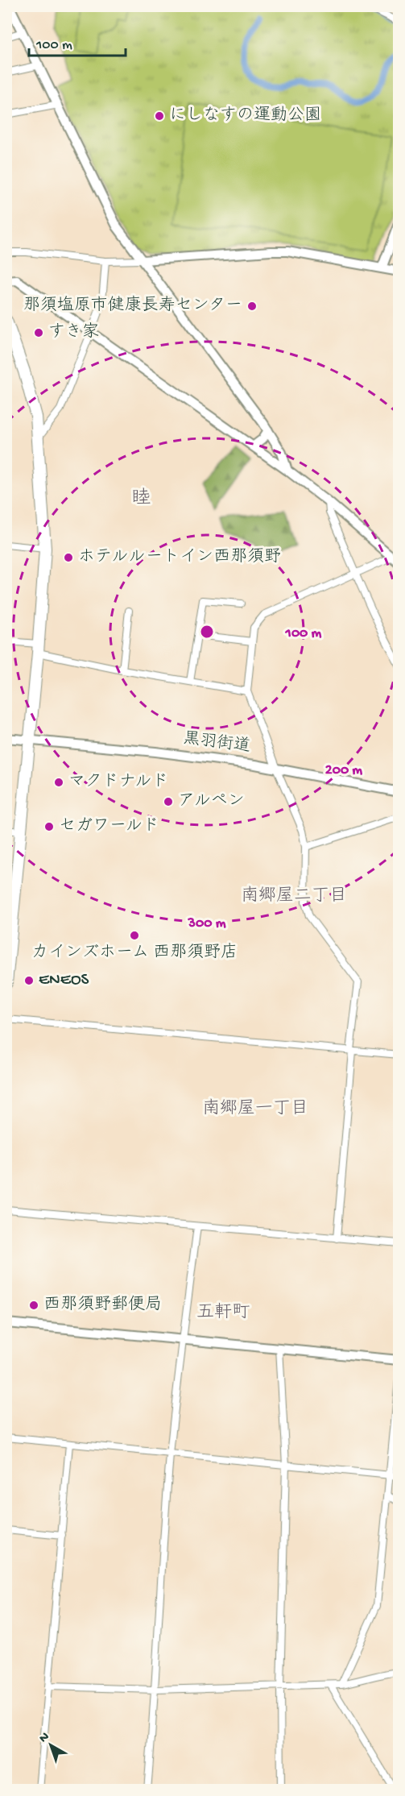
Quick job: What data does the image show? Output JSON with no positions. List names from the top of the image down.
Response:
{
  "streets": {
    "street": ["黒羽街道"]
  },
  "districts": [
    "睦",
    "南郷屋二丁目",
    "南郷屋一丁目",
    "五軒町"
  ],
  "places": [
    "にしなすの運動公園",
    "那須塩原市健康長寿センター",
    "すき家",
    "ホテルルートイン西那須野",
    "マクドナルド",
    "アルペン",
    "セガワールド",
    "カインズホーム 西那須野店",
    "ENEOS",
    "西那須野郵便局"
  ],
  "scale_bar": "100 m",
  "north": "top left",
  "rings": ["100 m", "200 m", "300 m"]
}
